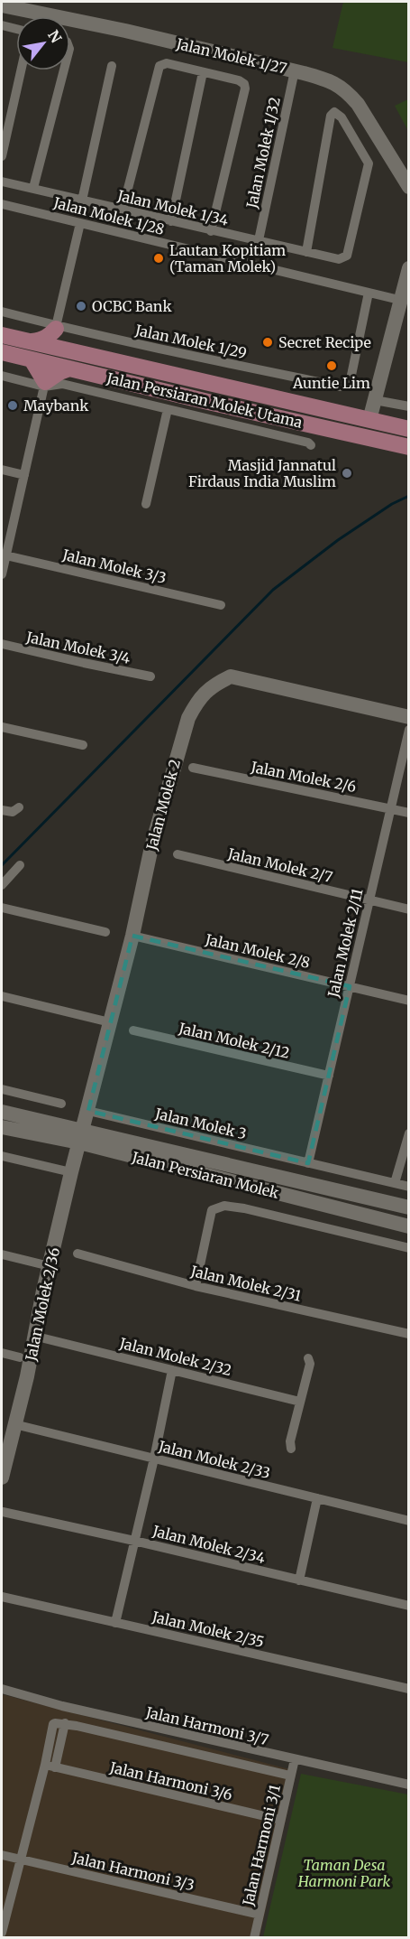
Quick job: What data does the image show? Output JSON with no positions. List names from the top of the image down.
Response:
{
  "streets": {
    "main road": ["Jalan Persiaran Molek Utama"],
    "street": [
      "Jalan Molek 1/27",
      "Jalan Molek 1/32",
      "Jalan Molek 1/34",
      "Jalan Molek 1/28",
      "Jalan Molek 1/29",
      "Jalan Molek 3/3",
      "Jalan Molek 3/4",
      "Jalan Molek 2/6",
      "Jalan Molek 2",
      "Jalan Molek 2/7",
      "Jalan Molek 2/11",
      "Jalan Molek 2/8",
      "Jalan Molek 2/12",
      "Jalan Molek 3",
      "Jalan Persiaran Molek",
      "Jalan Molek 2/31",
      "Jalan Molek 2/36",
      "Jalan Molek 2/32",
      "Jalan Molek 2/33",
      "Jalan Molek 2/34",
      "Jalan Molek 2/35",
      "Jalan Harmoni 3/7",
      "Jalan Harmoni 3/6",
      "Jalan Harmoni 3/1",
      "Jalan Harmoni 3/3"
    ]
  },
  "crossings": [
    ["Jalan Molek 1/27", "Jalan Molek 1/32"],
    ["Jalan Molek 1/32", "Jalan Molek 1/34"],
    ["Jalan Molek 1/28", "Jalan Molek 1/29"],
    ["Jalan Molek 2/6", "Jalan Molek 2/11"],
    ["Jalan Molek 2", "Jalan Molek 2/8"],
    ["Jalan Molek 2", "Jalan Molek 3"],
    ["Jalan Molek 2", "Jalan Persiaran Molek"],
    ["Jalan Molek 2", "Jalan Molek 2/36"],
    ["Jalan Molek 2/7", "Jalan Molek 2/11"],
    ["Jalan Molek 2/11", "Jalan Molek 2/8"],
    ["Jalan Molek 2/11", "Jalan Molek 2/12"],
    ["Jalan Molek 2/11", "Jalan Molek 3"],
    ["Jalan Persiaran Molek", "Jalan Molek 2/36"],
    ["Jalan Molek 2/36", "Jalan Molek 2/33"],
    ["Jalan Harmoni 3/7", "Jalan Harmoni 3/1"],
    ["Jalan Harmoni 3/6", "Jalan Harmoni 3/1"],
    ["Jalan Harmoni 3/1", "Jalan Harmoni 3/3"]
  ],
  "parks": ["Taman Desa Harmoni Park"],
  "places": [
    "Lautan Kopitiam (Taman Molek)",
    "OCBC Bank",
    "Secret Recipe",
    "Auntie Lim",
    "Maybank",
    "Masjid Jannatul Firdaus India Muslim"
  ],
  "north": "top right"
}
